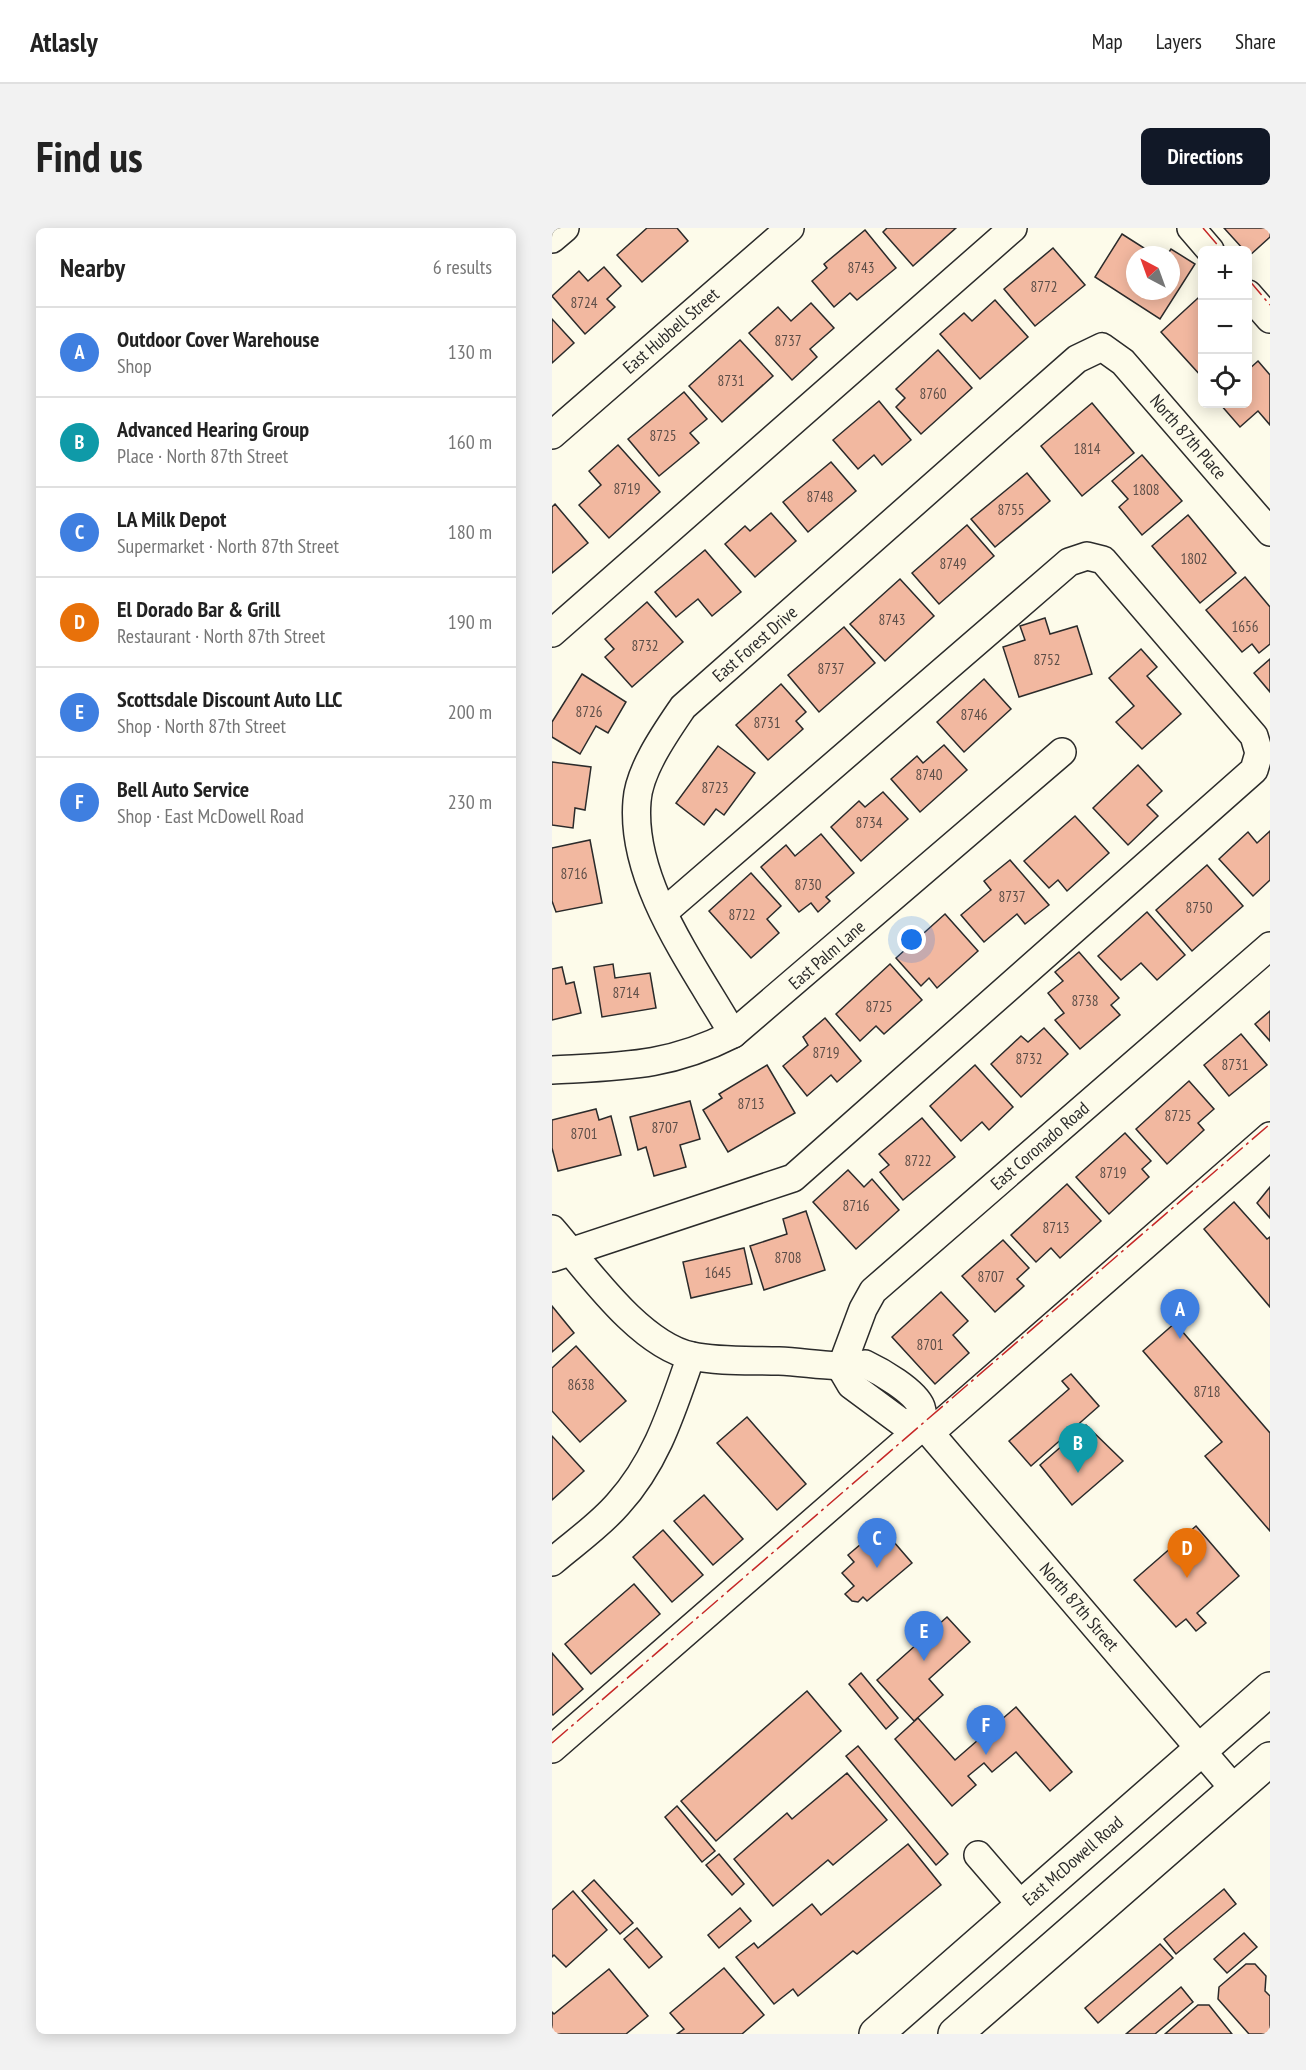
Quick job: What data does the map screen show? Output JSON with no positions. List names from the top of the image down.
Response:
{
  "streets": {
    "main road": ["East McDowell Road"],
    "street": [
      "East Hubbell Street",
      "North 87th Place",
      "East Forest Drive",
      "East Palm Lane",
      "East Coronado Road",
      "North 87th Street"
    ]
  },
  "crossings": [
    ["North 87th Place", "East Forest Drive"],
    ["East Forest Drive", "East Palm Lane"],
    ["East Coronado Road", "North 87th Street"],
    ["North 87th Street", "East McDowell Road"]
  ],
  "house_numbers": [
    "8743",
    "8772",
    "8724",
    "8737",
    "8731",
    "8760",
    "8725",
    "1814",
    "8719",
    "1808",
    "8748",
    "8755",
    "1802",
    "8749",
    "8743",
    "1656",
    "8732",
    "8752",
    "8737",
    "8726",
    "8746",
    "8731",
    "8740",
    "8723",
    "8734",
    "8716",
    "8730",
    "8737",
    "8750",
    "8722",
    "8714",
    "8738",
    "8725",
    "8719",
    "8732",
    "8731",
    "8713",
    "8725",
    "8707",
    "8701",
    "8722",
    "8719",
    "8716",
    "8713",
    "8708",
    "1645",
    "8707",
    "8701",
    "8638",
    "8718"
  ],
  "north": "top left",
  "page": {
    "header": "Atlasly",
    "nav": ["Map", "Layers", "Share"],
    "buttons": "Directions",
    "title": "Find us",
    "heading": ["Nearby", "6 results"],
    "map_buttons": ["+", "−"],
    "list": [
      {
        "mark": "A",
        "name": "Outdoor Cover Warehouse",
        "note": "Shop",
        "value": "130 m"
      },
      {
        "mark": "B",
        "name": "Advanced Hearing Group",
        "note": "Place · North 87th Street",
        "value": "160 m"
      },
      {
        "mark": "C",
        "name": "LA Milk Depot",
        "note": "Supermarket · North 87th Street",
        "value": "180 m"
      },
      {
        "mark": "D",
        "name": "El Dorado Bar & Grill",
        "note": "Restaurant · North 87th Street",
        "value": "190 m"
      },
      {
        "mark": "E",
        "name": "Scottsdale Discount Auto LLC",
        "note": "Shop · North 87th Street",
        "value": "200 m"
      },
      {
        "mark": "F",
        "name": "Bell Auto Service",
        "note": "Shop · East McDowell Road",
        "value": "230 m"
      }
    ],
    "pins": [
      "A",
      "B",
      "C",
      "D",
      "E",
      "F"
    ]
  }
}
